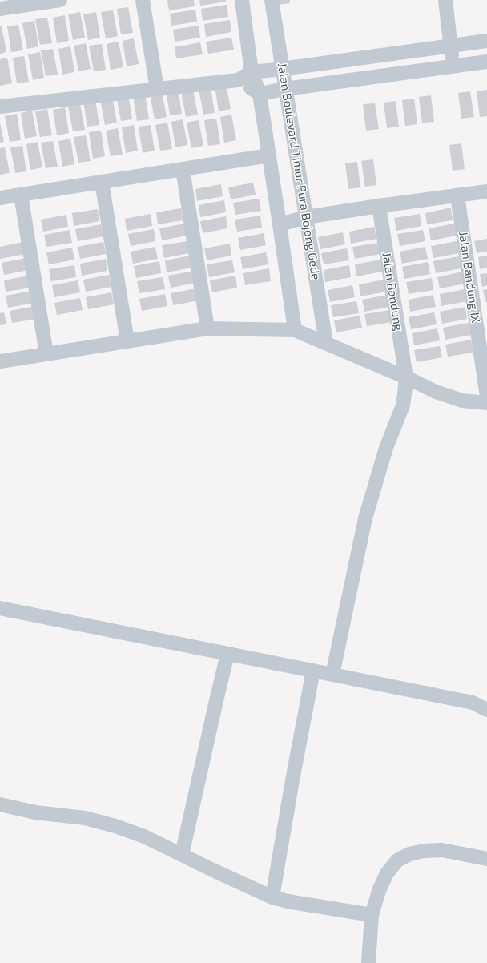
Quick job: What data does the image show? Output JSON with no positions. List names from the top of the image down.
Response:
{
  "streets": {
    "street": ["Jalan Boulevard Timur Pura Bojong Gede", "Jalan Bandung IX", "Jalan Bandung"]
  }
}
